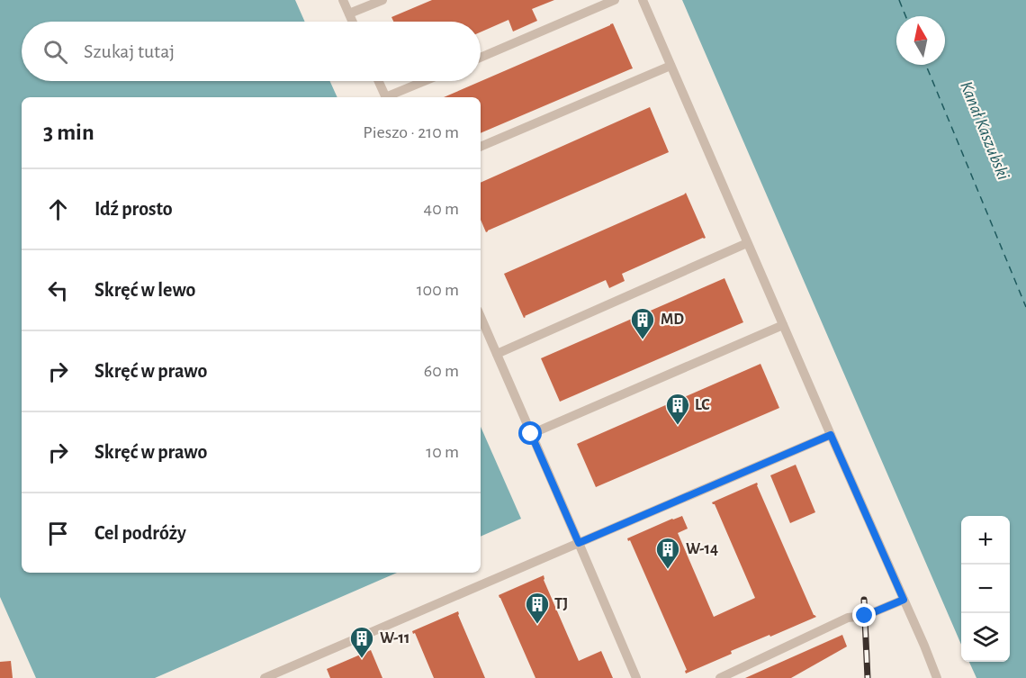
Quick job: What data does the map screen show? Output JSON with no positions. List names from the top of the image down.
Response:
{
  "water": ["Kanał Kaszubski"],
  "places": {
    "building": [
      "MD",
      "LC",
      "W-14",
      "TJ",
      "W-11"
    ]
  },
  "north": "top",
  "page": {
    "search": "Szukaj tutaj",
    "heading": ["3 min", "Pieszo · 210 m"],
    "list": [
      ["Idź prosto", "40 m"],
      ["Skręć w lewo", "100 m"],
      ["Skręć w prawo", "60 m"],
      ["Skręć w prawo", "10 m"],
      "Cel podróży"
    ],
    "map_buttons": ["+", "−"]
  }
}
